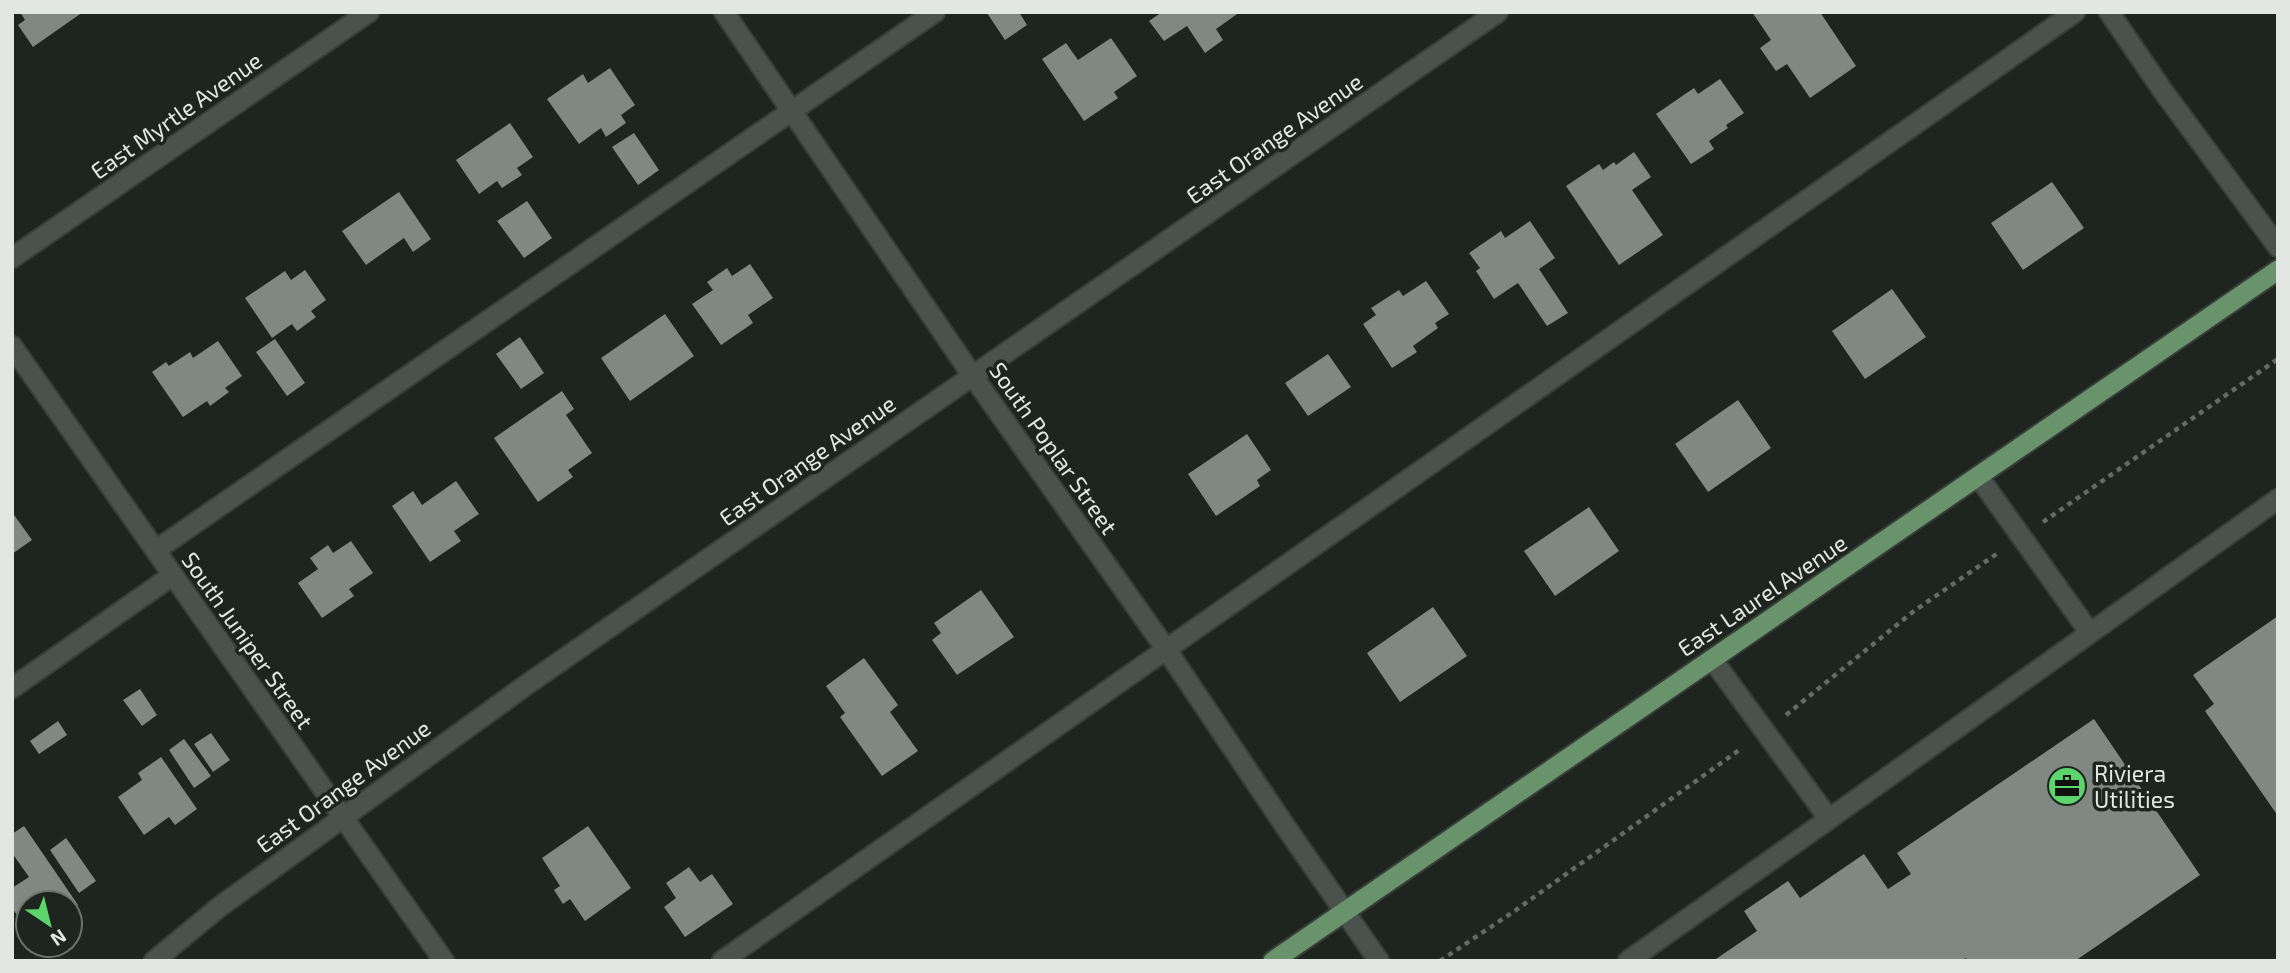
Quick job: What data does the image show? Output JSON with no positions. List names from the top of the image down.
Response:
{
  "streets": {
    "main road": ["East Laurel Avenue"],
    "street": [
      "East Myrtle Avenue",
      "East Orange Avenue",
      "South Poplar Street",
      "South Juniper Street"
    ]
  },
  "crossings": [
    ["East Orange Avenue", "South Poplar Street"],
    ["East Orange Avenue", "South Juniper Street"],
    ["South Poplar Street", "East Laurel Avenue"]
  ],
  "places": {
    "office": ["Riviera Utilities"]
  },
  "north": "bottom right"
}
